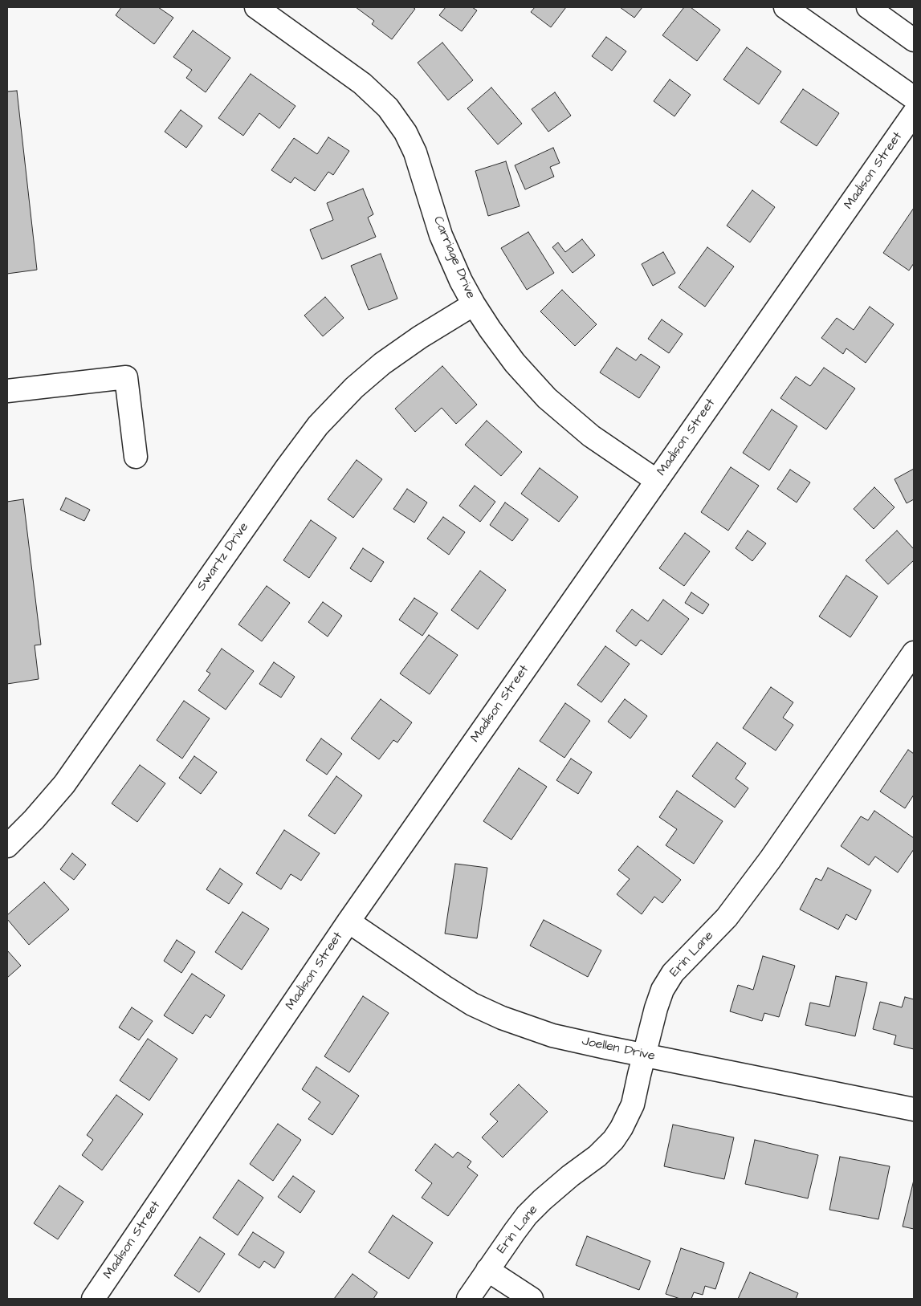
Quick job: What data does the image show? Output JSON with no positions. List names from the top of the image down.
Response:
{
  "streets": {
    "street": [
      "Madison Street",
      "Carriage Drive",
      "Swartz Drive",
      "Erin Lane",
      "Joellen Drive"
    ]
  },
  "crossings": [
    ["Madison Street", "Carriage Drive"],
    ["Madison Street", "Joellen Drive"],
    ["Carriage Drive", "Swartz Drive"],
    ["Erin Lane", "Joellen Drive"]
  ]
}
